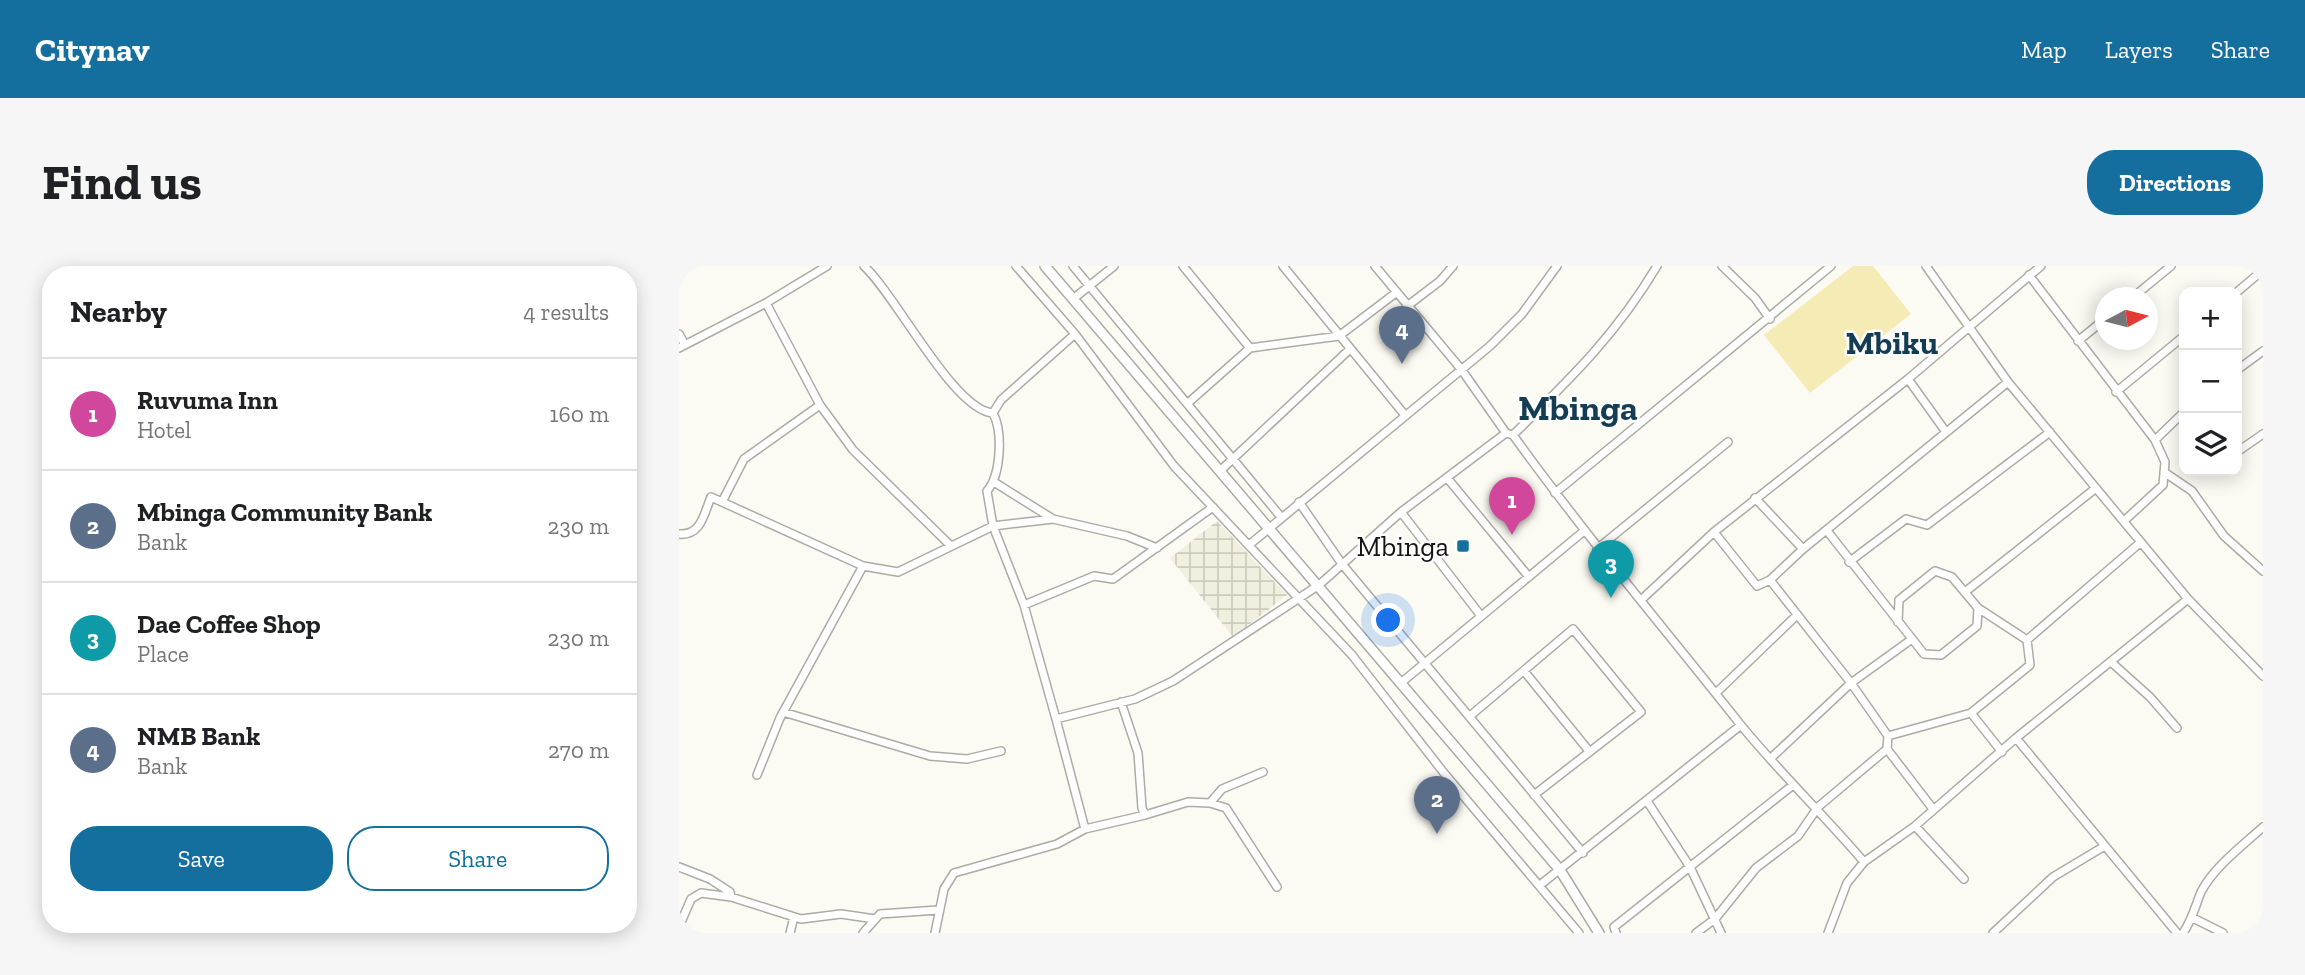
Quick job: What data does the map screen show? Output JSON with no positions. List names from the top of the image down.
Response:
{
  "districts": ["Mbiku", "Mbinga"],
  "places": {
    "transit": ["Mbinga"]
  },
  "north": "right",
  "page": {
    "header": "Citynav",
    "nav": ["Map", "Layers", "Share"],
    "buttons": [
      "Directions",
      ["Save", "Share"]
    ],
    "title": "Find us",
    "heading": ["Nearby", "4 results"],
    "map_buttons": ["+", "−"],
    "pins": [
      "4",
      "1",
      "3",
      "2"
    ],
    "list": [
      {
        "mark": "1",
        "name": "Ruvuma Inn",
        "note": "Hotel",
        "value": "160 m"
      },
      {
        "mark": "2",
        "name": "Mbinga Community Bank",
        "note": "Bank",
        "value": "230 m"
      },
      {
        "mark": "3",
        "name": "Dae Coffee Shop",
        "note": "Place",
        "value": "230 m"
      },
      {
        "mark": "4",
        "name": "NMB Bank",
        "note": "Bank",
        "value": "270 m"
      }
    ]
  }
}
